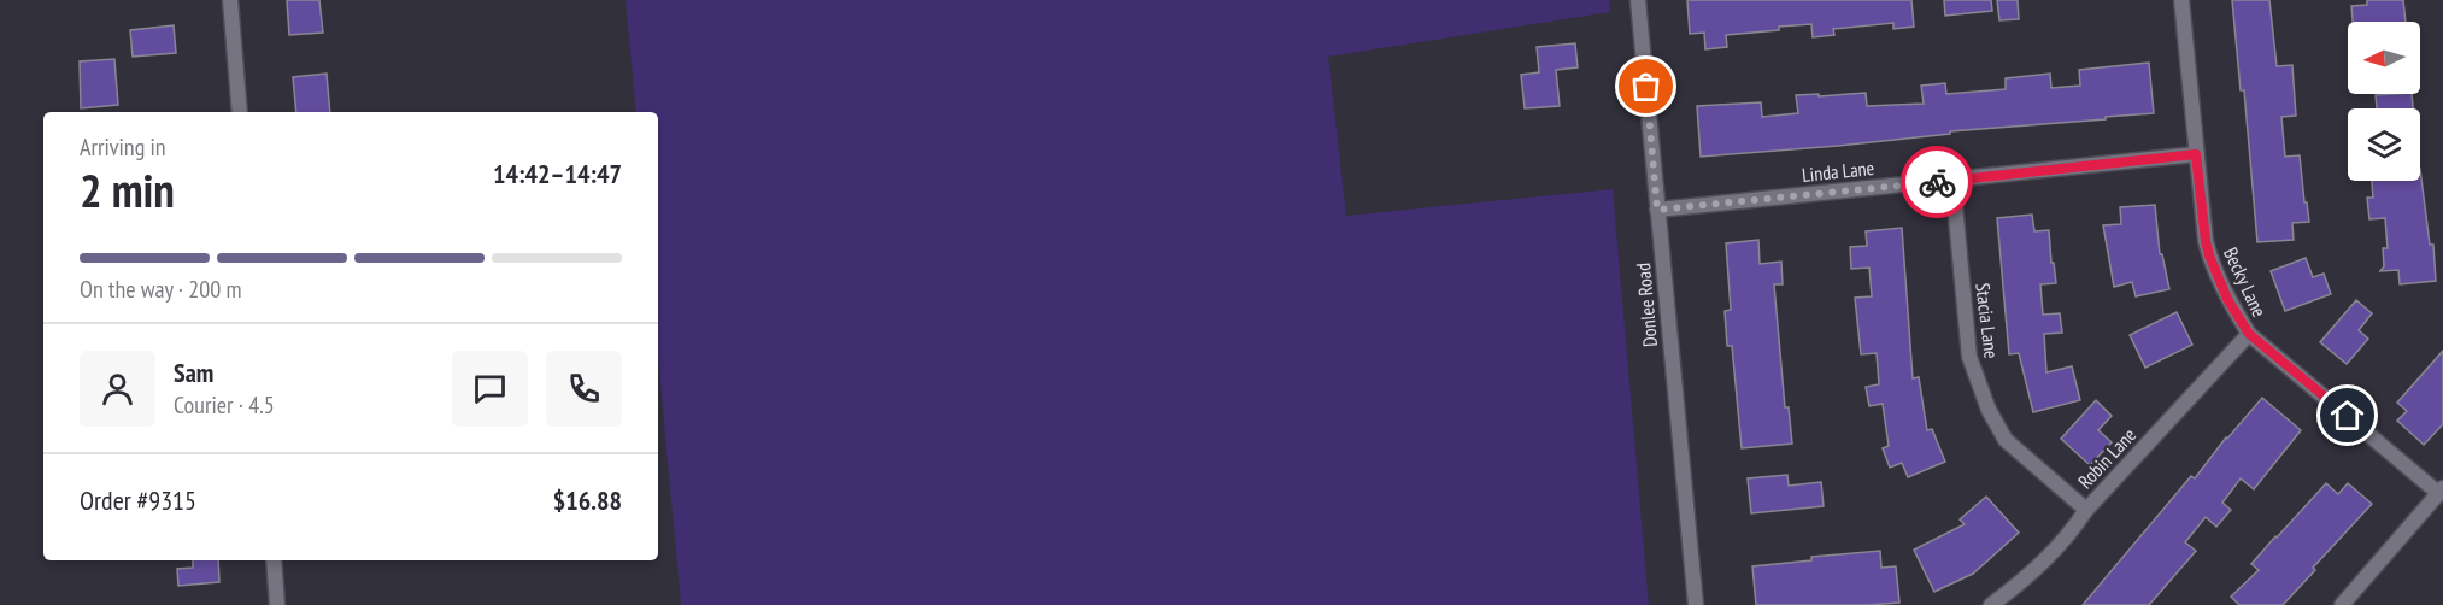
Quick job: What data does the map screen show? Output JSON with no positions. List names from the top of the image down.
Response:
{
  "streets": {
    "street": [
      "Linda Lane",
      "Becky Lane",
      "Donlee Road",
      "Stacia Lane",
      "Robin Lane"
    ]
  },
  "crossings": [
    ["Linda Lane", "Becky Lane"],
    ["Linda Lane", "Donlee Road"],
    ["Linda Lane", "Stacia Lane"],
    ["Becky Lane", "Robin Lane"],
    ["Stacia Lane", "Robin Lane"]
  ],
  "north": "left",
  "page": {
    "heading": ["2 min", "Arriving in", "14:42–14:47"],
    "panel": [
      "Sam",
      "Courier · 4.5",
      "Order #9315",
      "$16.88"
    ],
    "bar": "On the way · 200 m"
  }
}
